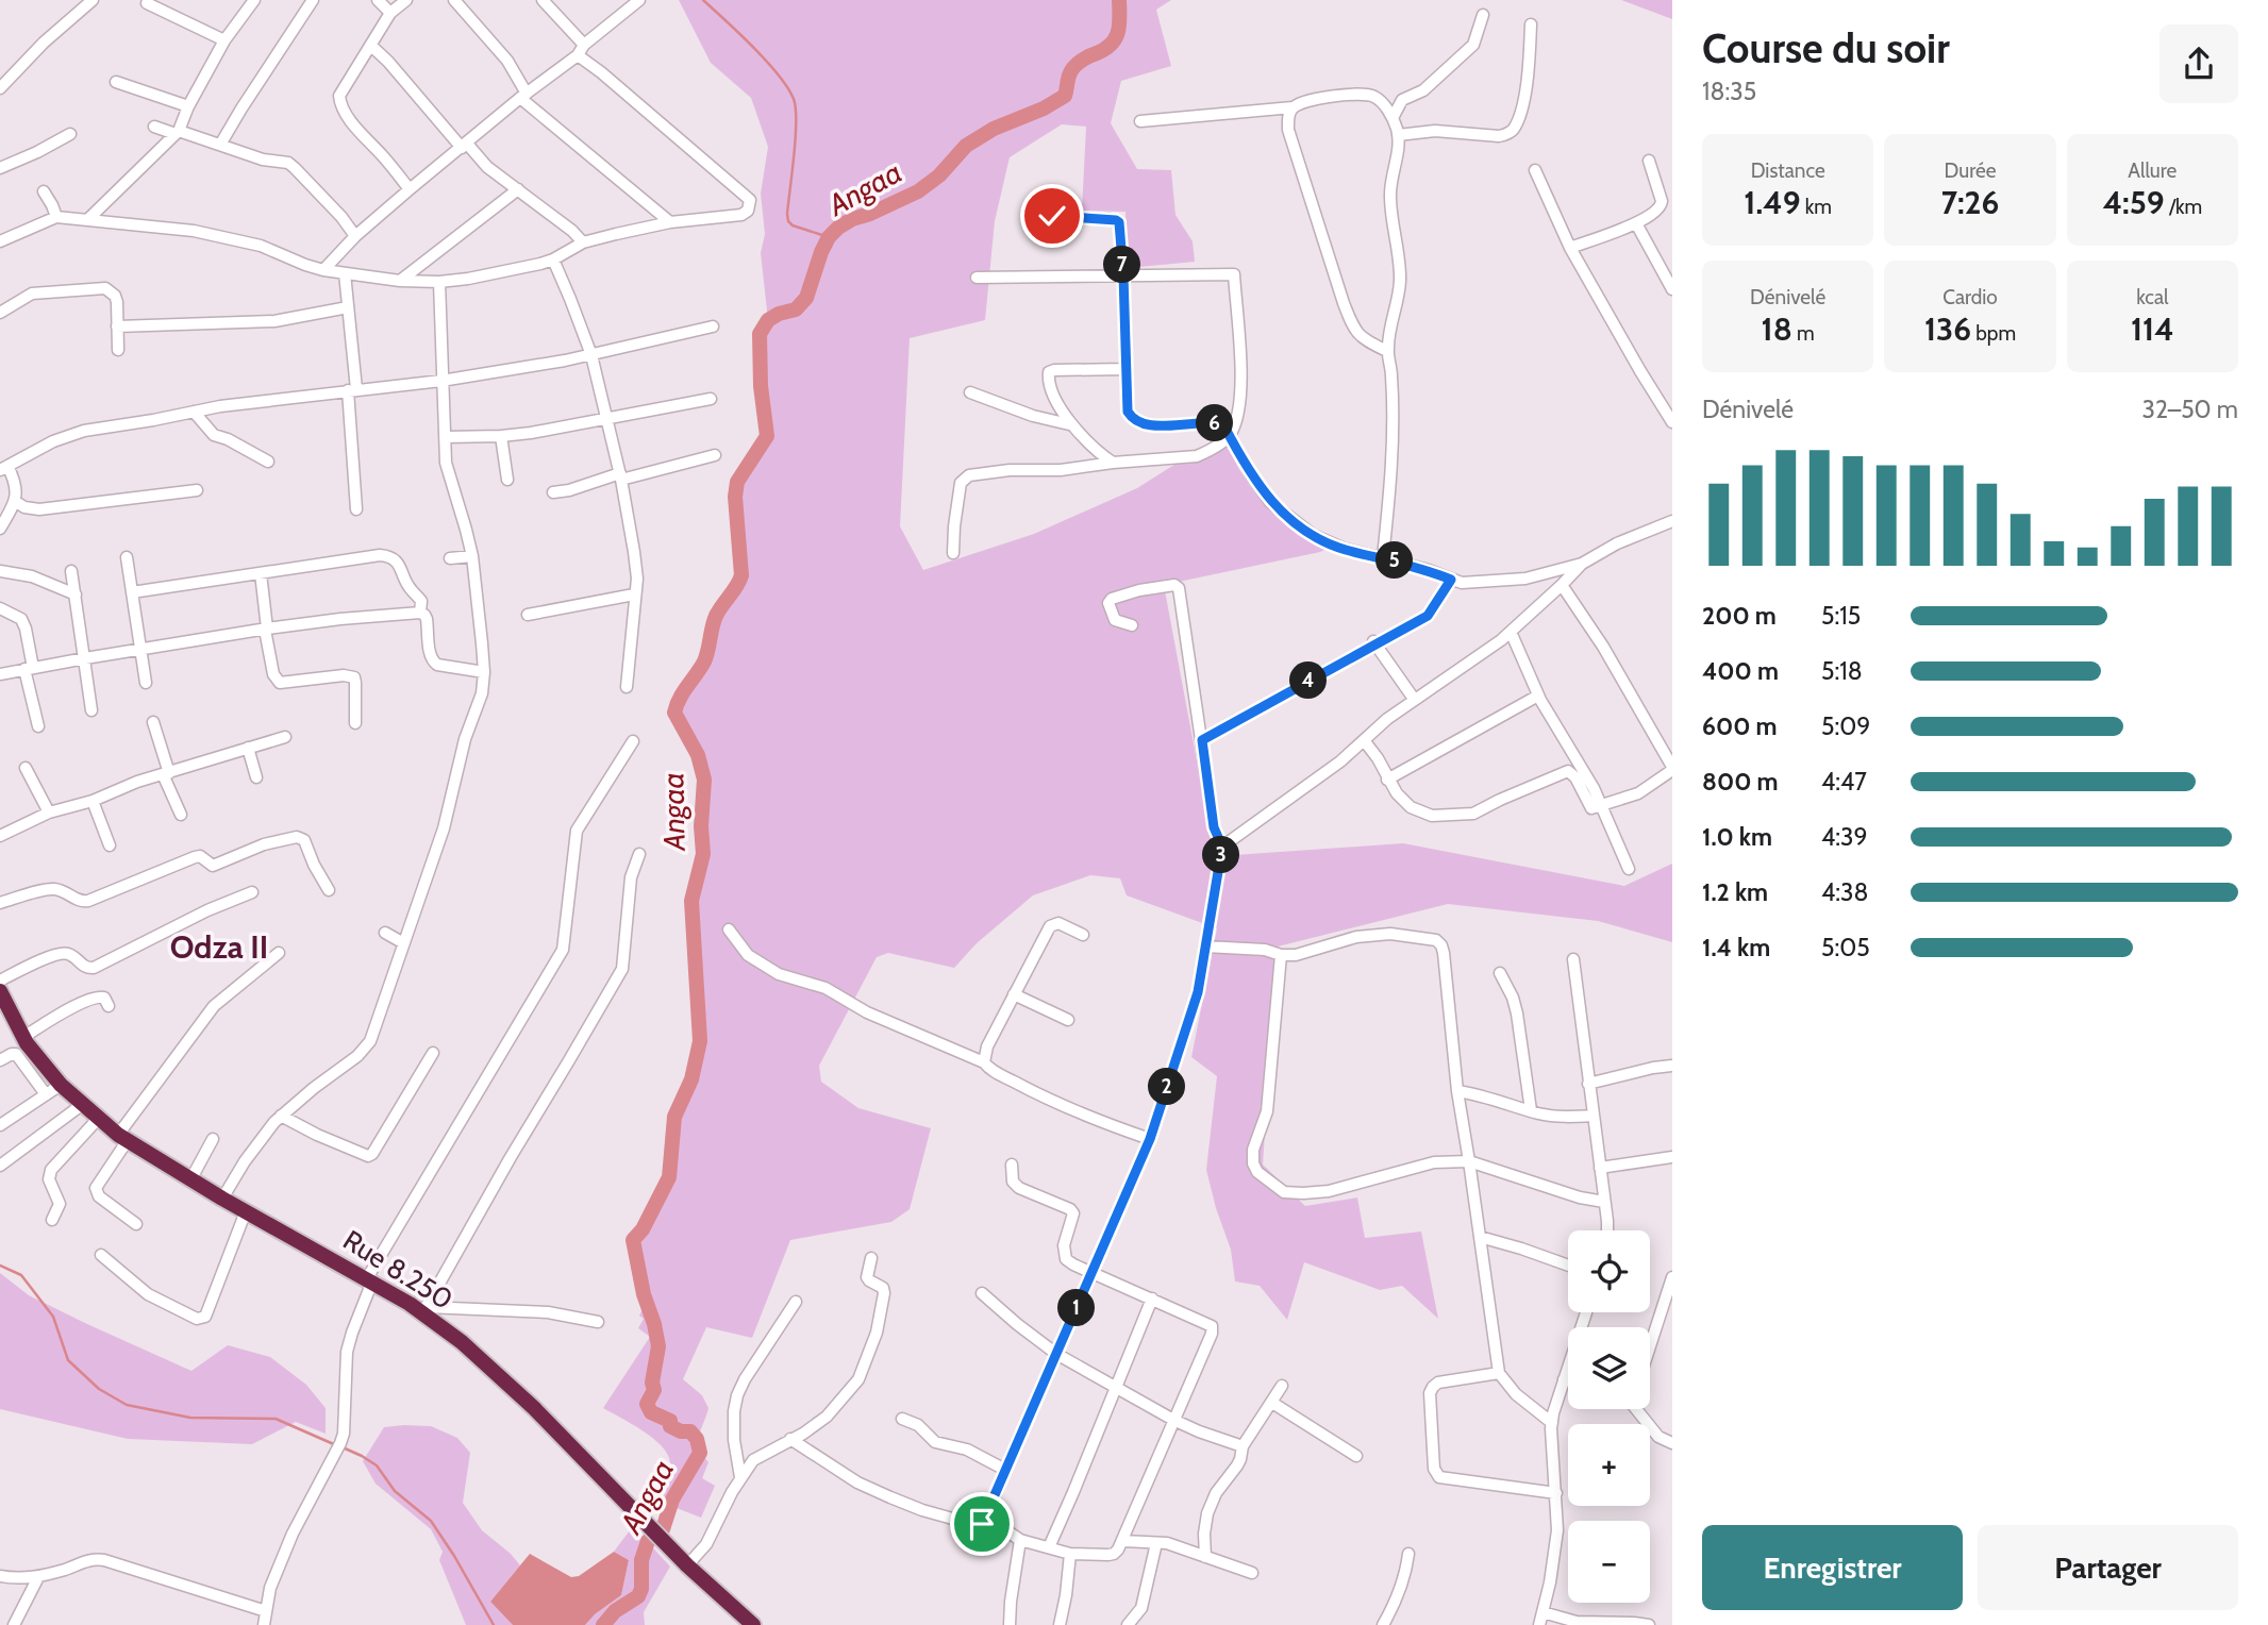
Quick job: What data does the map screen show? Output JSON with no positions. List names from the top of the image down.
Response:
{
  "streets": {
    "highway": ["Rue 8.250"]
  },
  "districts": ["Odza II"],
  "water": ["Angaa"],
  "page": {
    "heading": ["Course du soir", "18:35"],
    "stats": [
      ["Distance", "1.49 km"],
      ["Durée", "7:26"],
      ["Allure", "4:59 /km"],
      ["Dénivelé", "18 m"],
      ["Cardio", "136 bpm"],
      ["kcal", "114"]
    ],
    "pins": [
      "7",
      "6",
      "5",
      "4",
      "3",
      "2",
      "1"
    ],
    "chart": ["Dénivelé", "32–50 m"],
    "list": [
      {
        "name": "200 m",
        "note": "5:15"
      },
      {
        "name": "400 m",
        "note": "5:18"
      },
      {
        "name": "600 m",
        "note": "5:09"
      },
      {
        "name": "800 m",
        "note": "4:47"
      },
      {
        "name": "1.0 km",
        "note": "4:39"
      },
      {
        "name": "1.2 km",
        "note": "4:38"
      },
      {
        "name": "1.4 km",
        "note": "5:05"
      }
    ],
    "map_buttons": ["+", "−"],
    "buttons": ["Enregistrer", "Partager"]
  }
}
